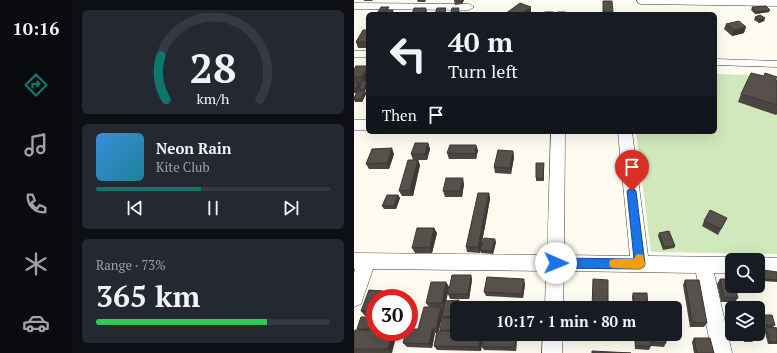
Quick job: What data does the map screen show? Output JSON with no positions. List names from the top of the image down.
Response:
{
  "page": {
    "tabs": "10:16",
    "turn": ["40 m", "Turn left"],
    "then": "Then",
    "song": ["Neon Rain", "Kite Club"],
    "tile": ["Range · 73%", "365 km"],
    "limit": "30",
    "trip": "10:17 · 1 min · 80 m",
    "gauge": ["28", "km/h"]
  }
}
